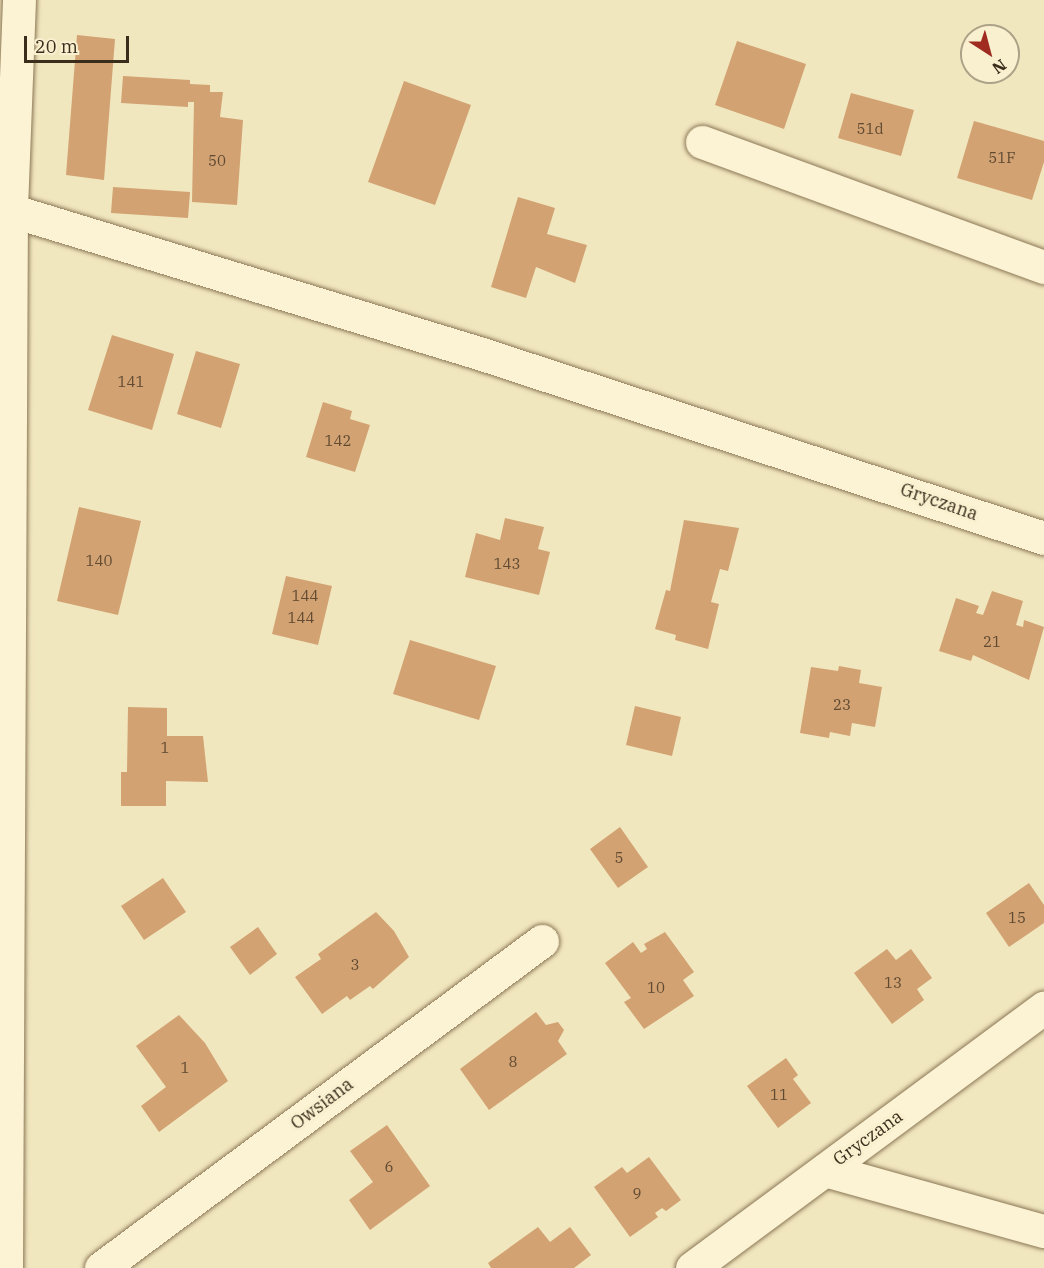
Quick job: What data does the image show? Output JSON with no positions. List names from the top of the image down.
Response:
{
  "streets": {
    "street": ["Gryczana", "Owsiana"]
  },
  "house_numbers": [
    "51d",
    "51F",
    "50",
    "141",
    "142",
    "140",
    "143",
    "144",
    "144",
    "21",
    "23",
    "1",
    "5",
    "15",
    "3",
    "13",
    "10",
    "8",
    "1",
    "11",
    "6",
    "9"
  ],
  "scale_bar": "20 m",
  "north": "bottom right"
}
